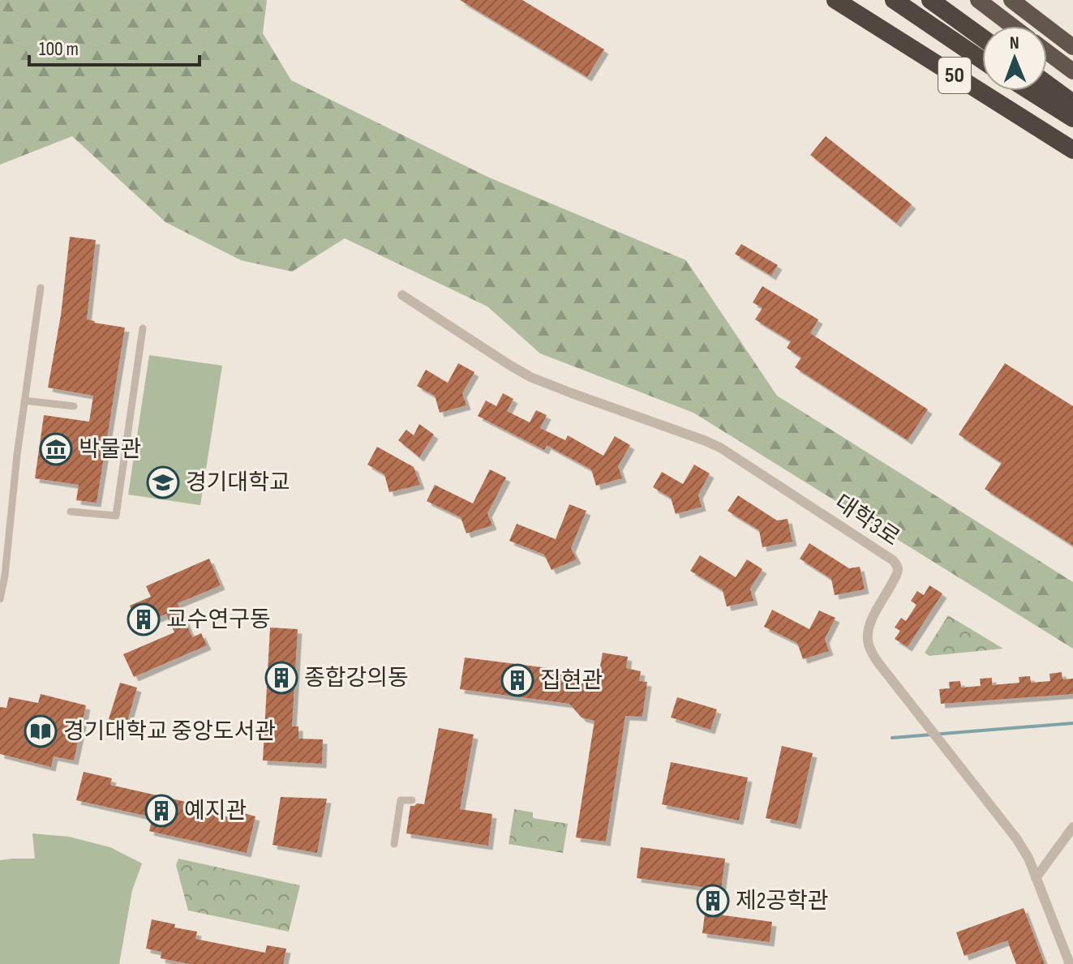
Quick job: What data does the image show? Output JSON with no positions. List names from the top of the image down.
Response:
{
  "streets": {
    "highway": ["50"],
    "street": ["대학3로"]
  },
  "places": {
    "museum": ["박물관"],
    "school or university": ["경기대학교"],
    "building": [
      "교수연구동",
      "종합강의동",
      "집현관",
      "예지관",
      "제2공학관"
    ],
    "library": ["경기대학교 중앙도서관"]
  },
  "scale_bar": "100 m",
  "north": "top"
}
